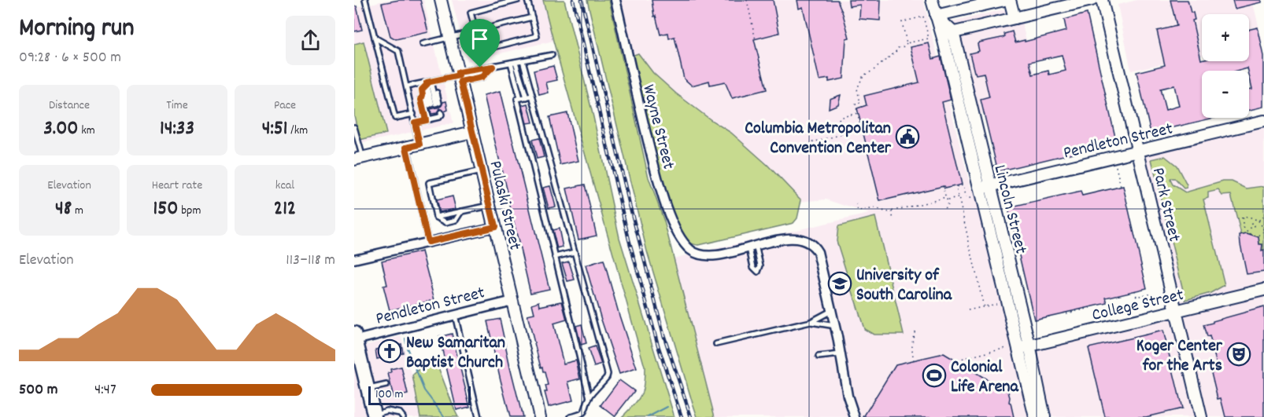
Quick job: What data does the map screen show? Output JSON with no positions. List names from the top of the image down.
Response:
{
  "streets": {
    "street": [
      "Wayne Street",
      "Pendleton Street",
      "Park Street",
      "Pulaski Street",
      "Lincoln Street",
      "College Street"
    ]
  },
  "crossings": [
    ["Pendleton Street", "Park Street"],
    ["Pendleton Street", "Pulaski Street"],
    ["Pendleton Street", "Lincoln Street"],
    ["Park Street", "College Street"],
    ["Lincoln Street", "College Street"]
  ],
  "places": {
    "public building": ["Columbia Metropolitan Convention Center"],
    "school or university": ["University of South Carolina"],
    "church": ["New Samaritan Baptist Church"],
    "theatre": ["Koger Center for the Arts"],
    "sports": ["Colonial Life Arena"]
  },
  "scale_bar": "100 m",
  "page": {
    "heading": ["Morning run", "09:28 · 6 × 500 m"],
    "map_buttons": ["+", "−"],
    "stats": [
      ["Distance", "3.00 km"],
      ["Time", "14:33"],
      ["Pace", "4:51 /km"],
      ["Elevation", "48 m"],
      ["Heart rate", "150 bpm"],
      ["kcal", "212"]
    ],
    "chart": ["Elevation", "113–118 m"],
    "list": [
      {
        "name": "500 m",
        "note": "4:47"
      }
    ],
    "scale": "100 m"
  }
}
